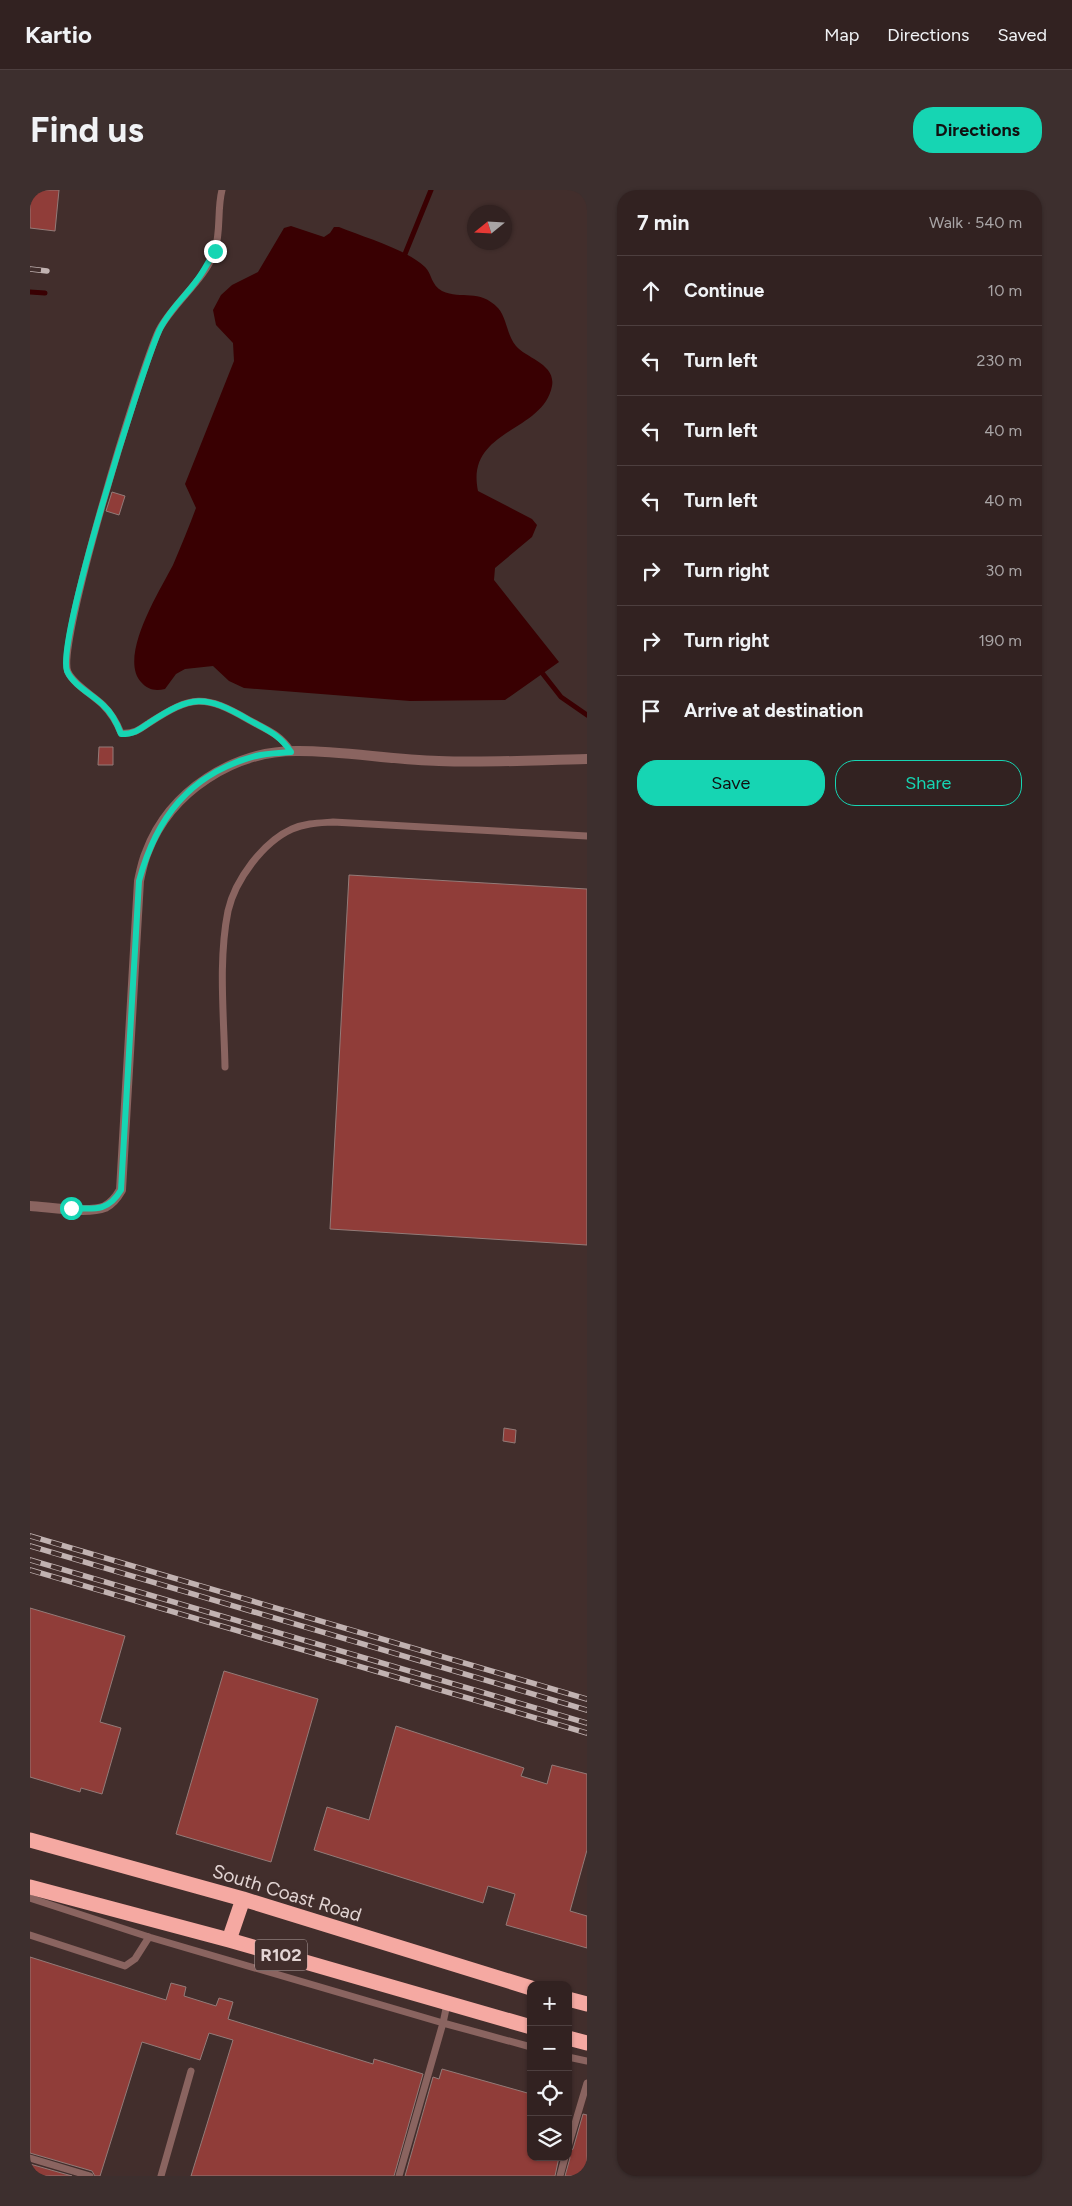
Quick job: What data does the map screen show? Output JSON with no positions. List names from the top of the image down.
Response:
{
  "streets": {
    "highway": ["South Coast Road", "R102"]
  },
  "north": "left",
  "page": {
    "header": "Kartio",
    "nav": ["Map", "Directions", "Saved"],
    "buttons": [
      "Directions",
      ["Save", "Share"]
    ],
    "title": "Find us",
    "heading": ["7 min", "Walk · 540 m"],
    "list": [
      ["Continue", "10 m"],
      ["Turn left", "230 m"],
      ["Turn left", "40 m"],
      ["Turn left", "40 m"],
      ["Turn right", "30 m"],
      ["Turn right", "190 m"],
      "Arrive at destination"
    ],
    "map_buttons": ["+", "−"]
  }
}
